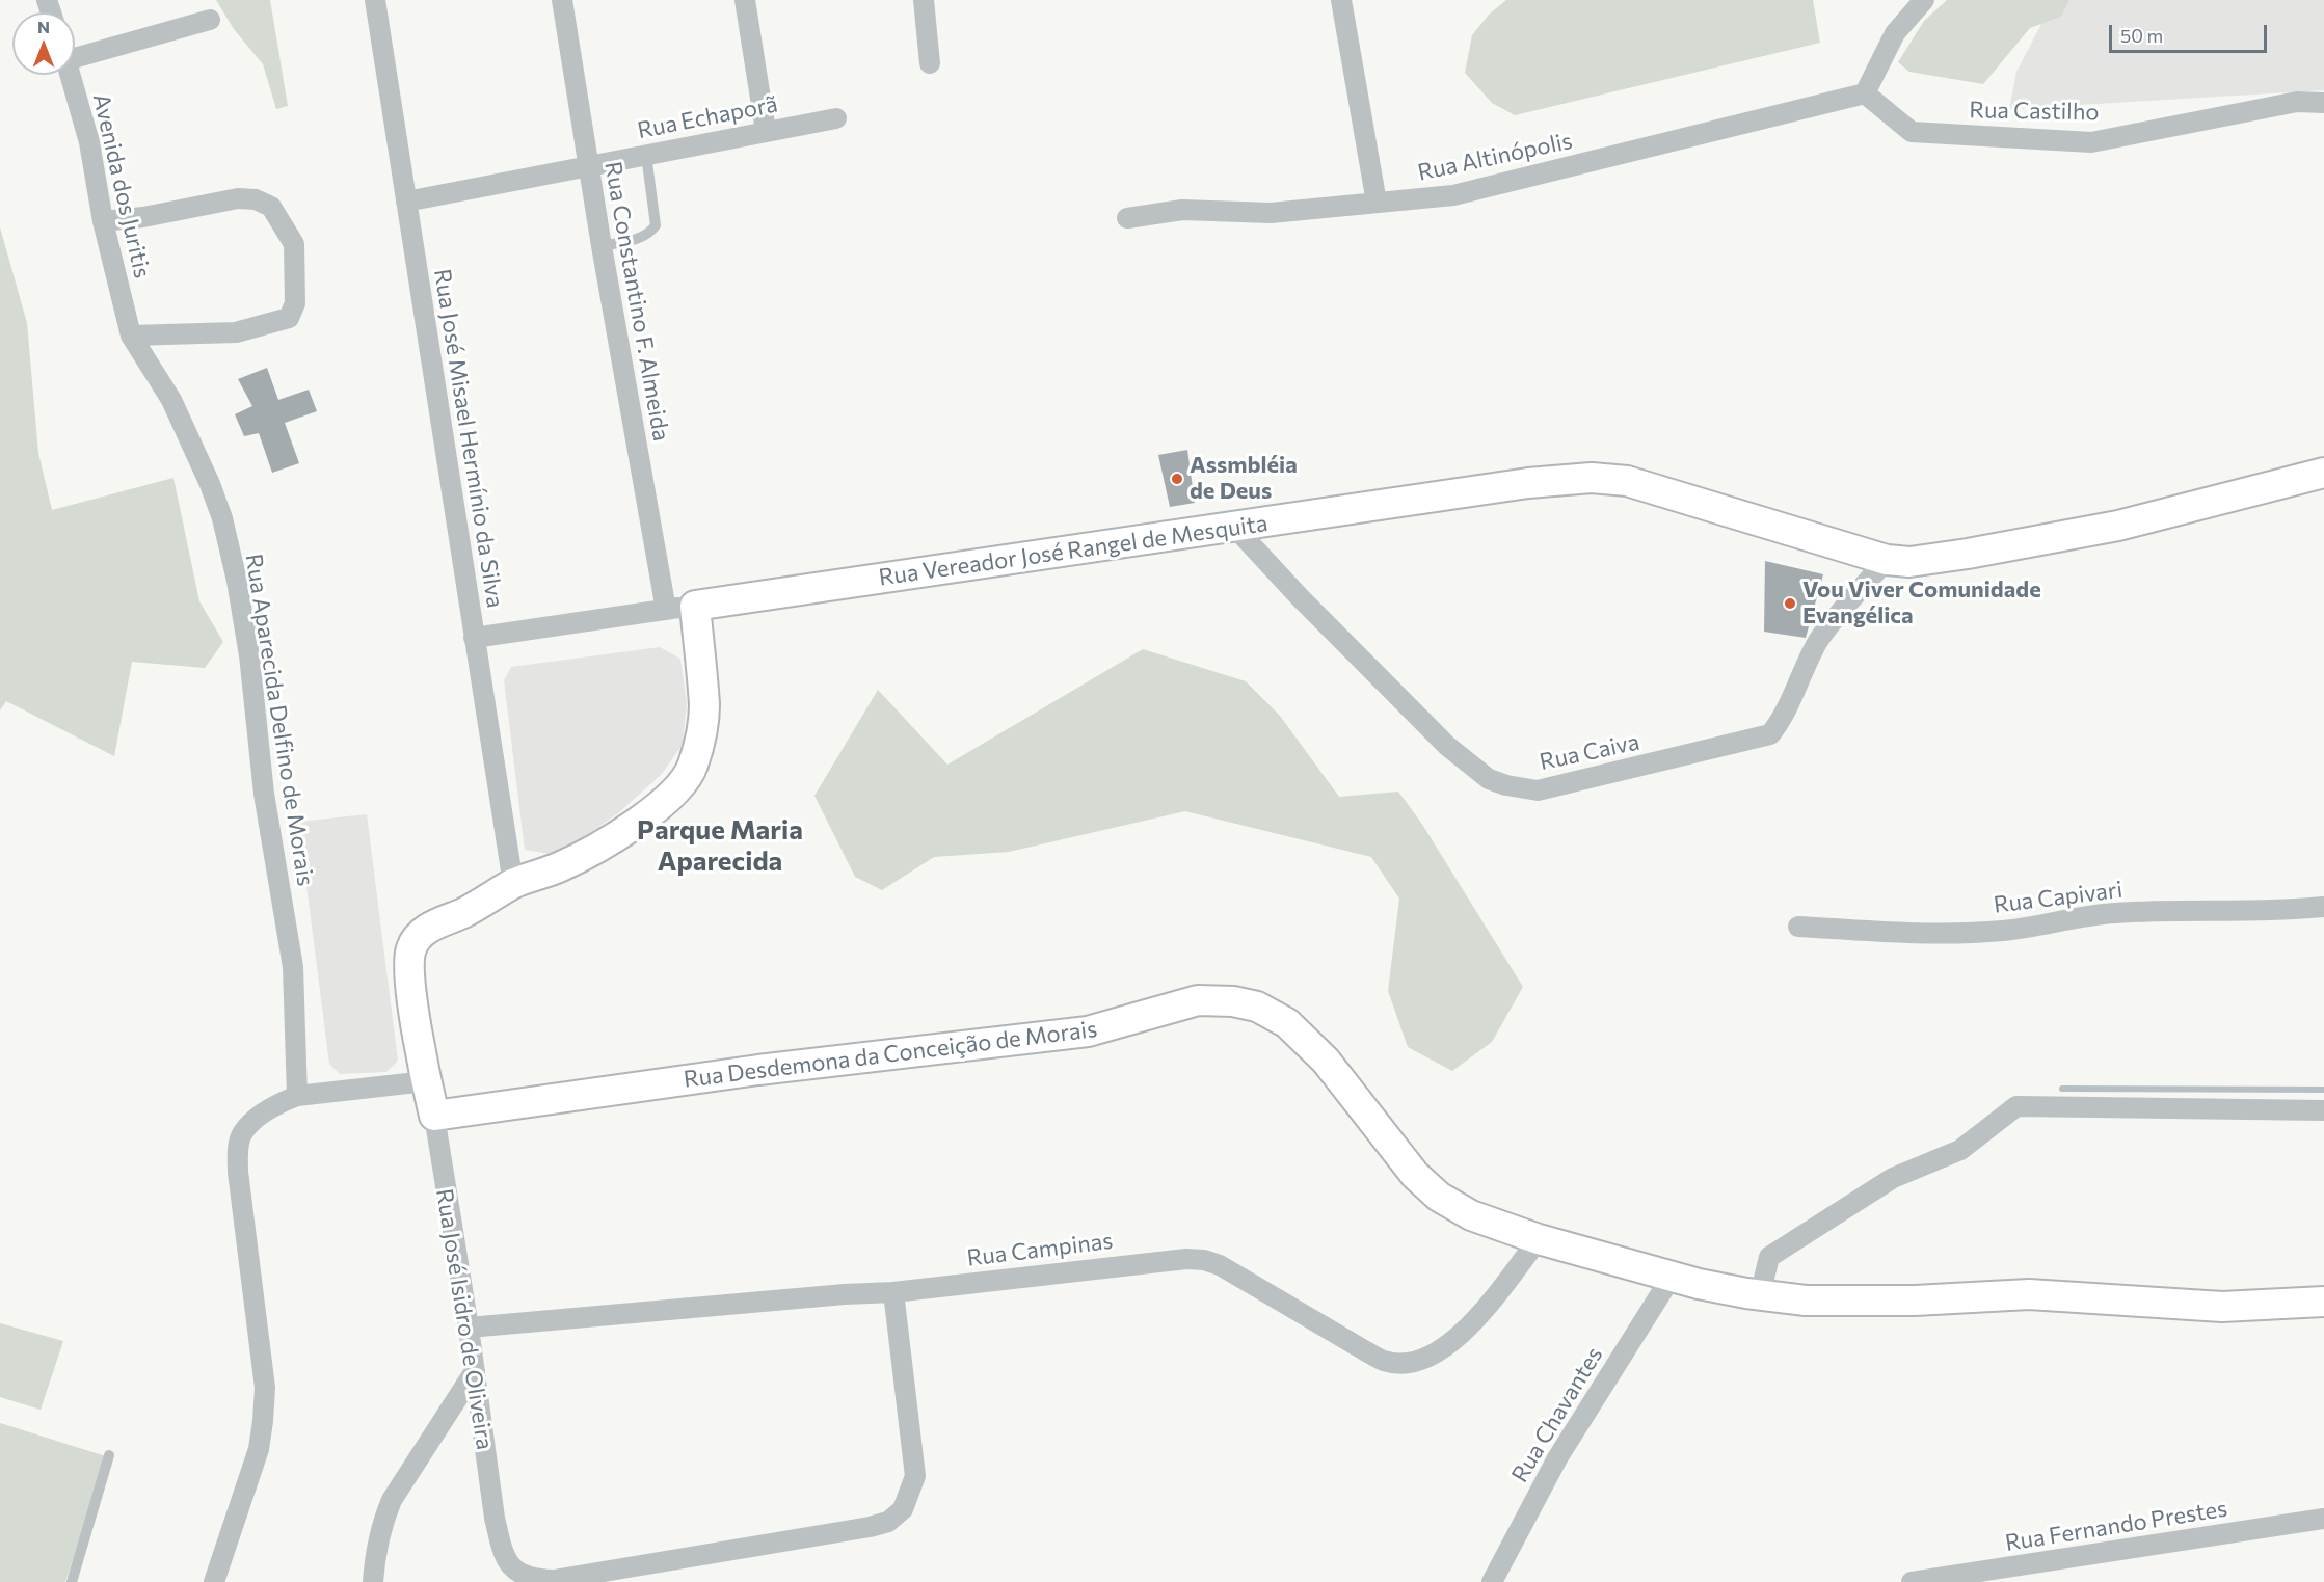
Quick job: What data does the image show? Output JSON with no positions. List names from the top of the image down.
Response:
{
  "streets": {
    "street": [
      "Rua Castilho",
      "Rua Echaporã",
      "Rua Altinópolis",
      "Avenida dos Juritis",
      "Rua Constantino F. Almeida",
      "Rua José Misael Hermínio da Silva",
      "Rua Vereador José Rangel de Mesquita",
      "Rua Aparecida Delfino de Morais",
      "Rua Caiva",
      "Rua Capivari",
      "Rua Desdemona da Conceição de Morais",
      "Rua Campinas",
      "Rua José Isidro de Oliveira",
      "Rua Chavantes",
      "Rua Fernando Prestes"
    ]
  },
  "crossings": [
    ["Rua Castilho", "Rua Altinópolis"],
    ["Rua Echaporã", "Rua Constantino F. Almeida"],
    ["Rua Echaporã", "Rua José Misael Hermínio da Silva"],
    ["Avenida dos Juritis", "Rua Aparecida Delfino de Morais"],
    ["Rua Constantino F. Almeida", "Rua Vereador José Rangel de Mesquita"],
    ["Rua José Misael Hermínio da Silva", "Rua Vereador José Rangel de Mesquita"],
    ["Rua José Misael Hermínio da Silva", "Rua José Isidro de Oliveira"],
    ["Rua Vereador José Rangel de Mesquita", "Rua Caiva"],
    ["Rua Vereador José Rangel de Mesquita", "Rua José Isidro de Oliveira"],
    ["Rua Desdemona da Conceição de Morais", "Rua Campinas"],
    ["Rua Desdemona da Conceição de Morais", "Rua José Isidro de Oliveira"],
    ["Rua Desdemona da Conceição de Morais", "Rua Chavantes"],
    ["Rua Campinas", "Rua José Isidro de Oliveira"]
  ],
  "districts": ["Parque Maria Aparecida"],
  "places": ["Assmbléia de Deus", "Vou Viver Comunidade Evangélica"],
  "scale_bar": "50 m",
  "north": "top"
}
